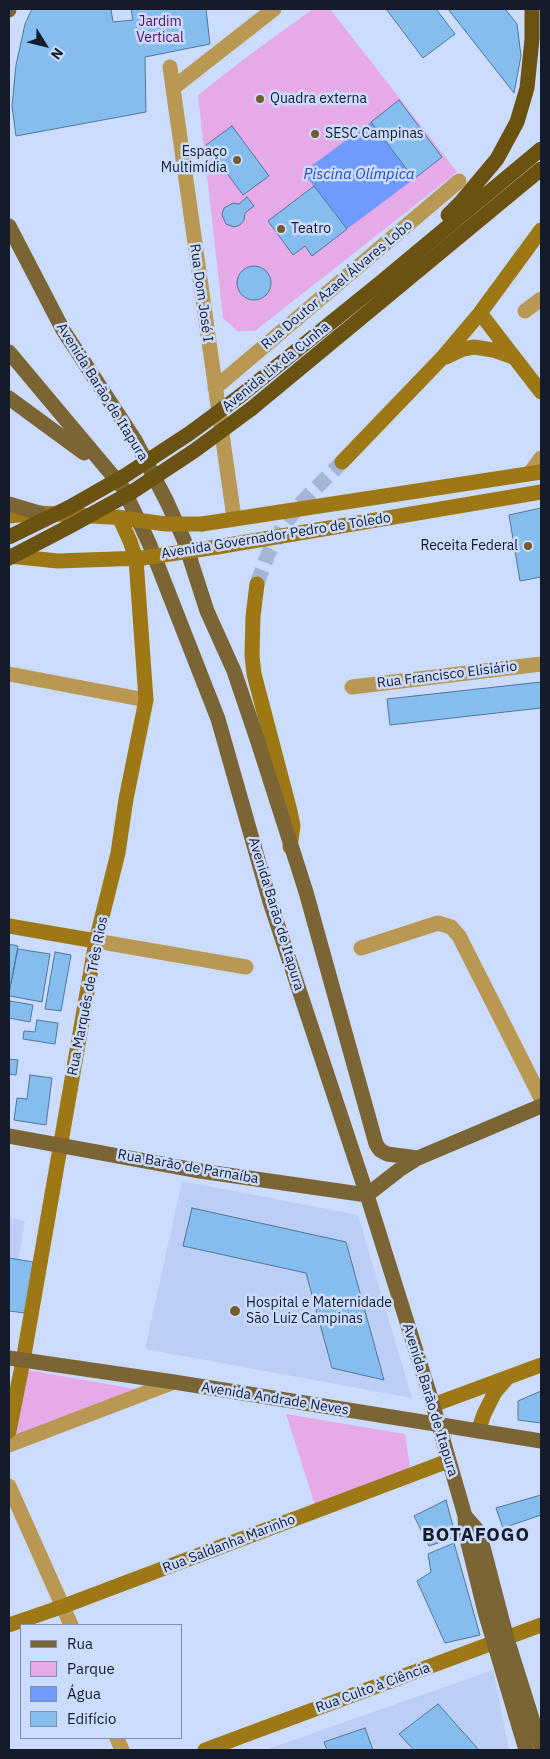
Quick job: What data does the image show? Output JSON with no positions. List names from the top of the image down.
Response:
{
  "streets": {
    "highway": ["Avenida Lix da Cunha"],
    "main road": [
      "Avenida Barão de Itapura",
      "Avenida Governador Pedro de Toledo",
      "Rua Marquês de Três Rios",
      "Rua Barão de Parnaíba",
      "Avenida Andrade Neves",
      "Rua Saldanha Marinho",
      "Rua Culto à Ciência"
    ],
    "street": ["Rua Doutor Azael Álvares Lobo", "Rua Dom José I", "Rua Francisco Elisiário"]
  },
  "crossings": [
    ["Rua Doutor Azael Álvares Lobo", "Rua Dom José I"],
    ["Rua Dom José I", "Avenida Governador Pedro de Toledo"],
    ["Avenida Lix da Cunha", "Avenida Governador Pedro de Toledo"],
    ["Avenida Barão de Itapura", "Rua Barão de Parnaíba"],
    ["Avenida Barão de Itapura", "Avenida Andrade Neves"],
    ["Avenida Barão de Itapura", "Rua Saldanha Marinho"],
    ["Avenida Barão de Itapura", "Rua Culto à Ciência"],
    ["Avenida Governador Pedro de Toledo", "Rua Marquês de Três Rios"],
    ["Rua Marquês de Três Rios", "Rua Barão de Parnaíba"],
    ["Rua Marquês de Três Rios", "Avenida Andrade Neves"]
  ],
  "districts": ["BOTAFOGO"],
  "water": ["Piscina Olímpica"],
  "parks": ["Jardim Vertical"],
  "places": [
    "Quadra externa",
    "SESC Campinas",
    "Espaço Multimídia",
    "Teatro",
    "Receita Federal",
    "Hospital e Maternidade São Luiz Campinas"
  ],
  "legend": [
    "Rua",
    "Parque",
    "Água",
    "Edifício"
  ],
  "north": "bottom right"
}
